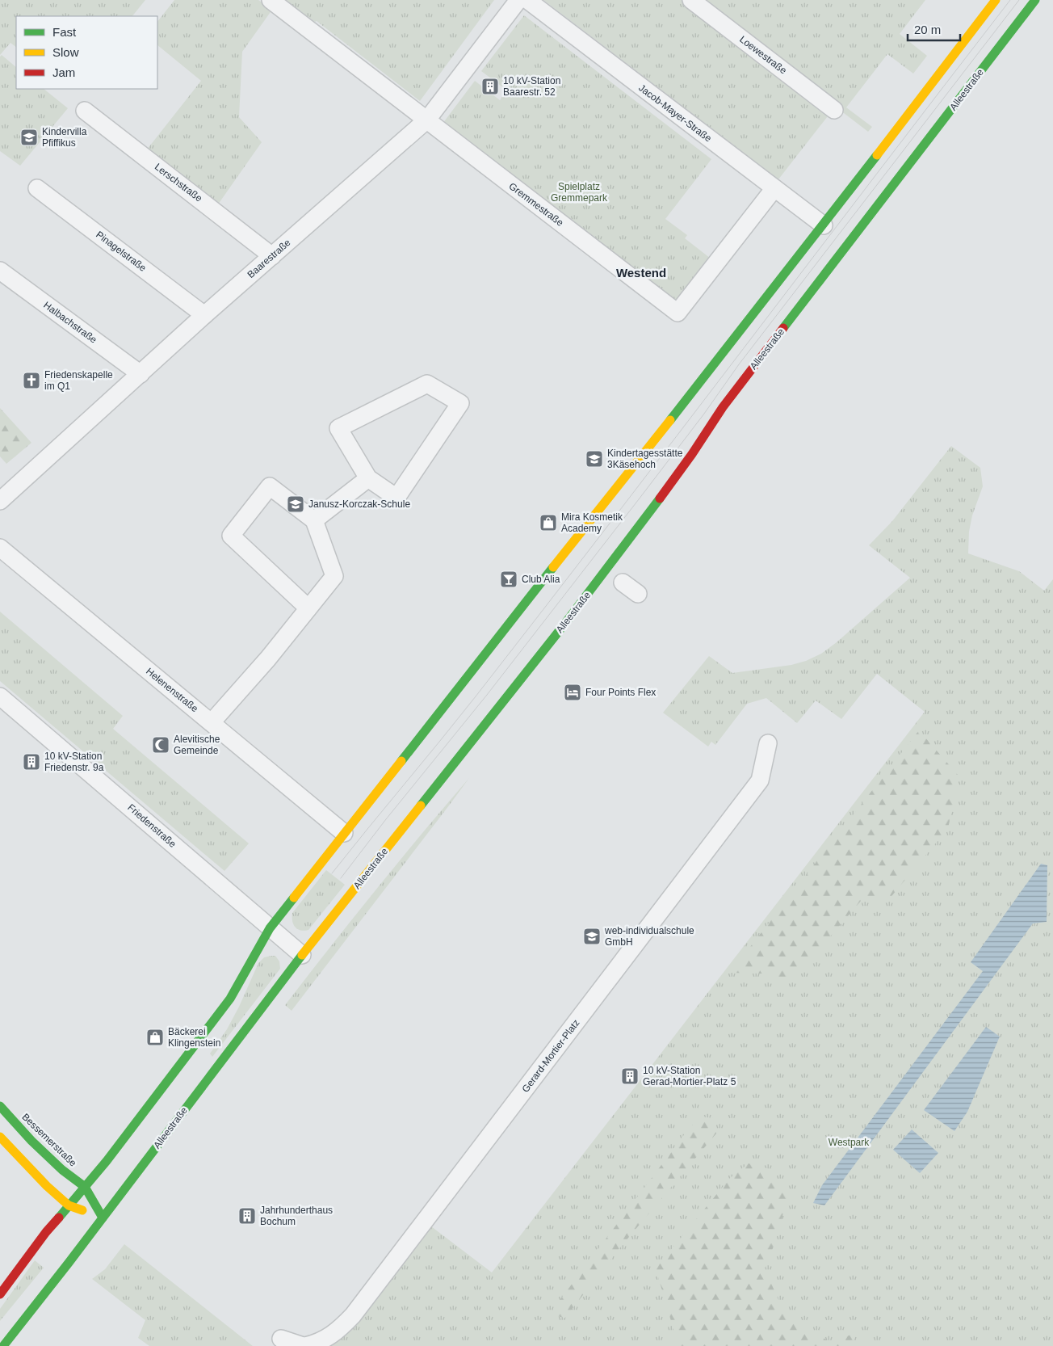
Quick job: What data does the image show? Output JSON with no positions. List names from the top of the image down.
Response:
{
  "streets": {
    "main road": ["Alleestraße", "Bessemerstraße"],
    "street": [
      "Loewestraße",
      "Jacob-Mayer-Straße",
      "Lerschstraße",
      "Gremmestraße",
      "Pinagelstraße",
      "Baarestraße",
      "Halbachstraße",
      "Helenenstraße",
      "Friedenstraße",
      "Gerard-Mortier-Platz"
    ]
  },
  "crossings": [
    ["Alleestraße", "Friedenstraße"],
    ["Jacob-Mayer-Straße", "Gremmestraße"],
    ["Lerschstraße", "Baarestraße"],
    ["Gremmestraße", "Baarestraße"],
    ["Pinagelstraße", "Baarestraße"],
    ["Baarestraße", "Halbachstraße"]
  ],
  "districts": ["Westend"],
  "parks": ["Spielplatz Gremmepark", "Westpark"],
  "places": {
    "building": [
      "10 kV-Station Baarestr. 52",
      "10 kV-Station Friedenstr. 9a",
      "10 kV-Station Gerad-Mortier-Platz 5",
      "Jahrhunderthaus Bochum"
    ],
    "school or university": [
      "Kindervilla Pfiffikus",
      "Kindertagesstätte 3Käsehoch",
      "Janusz-Korczak-Schule",
      "web-individualschule GmbH"
    ],
    "church": ["Friedenskapelle im Q1"],
    "shop": ["Mira Kosmetik Academy", "Bäckerei Klingenstein"],
    "bar": ["Club Alia"],
    "hotel": ["Four Points Flex"],
    "mosque": ["Alevitische Gemeinde"]
  },
  "legend": ["Fast", "Slow", "Jam"],
  "scale_bar": "20 m"
}
